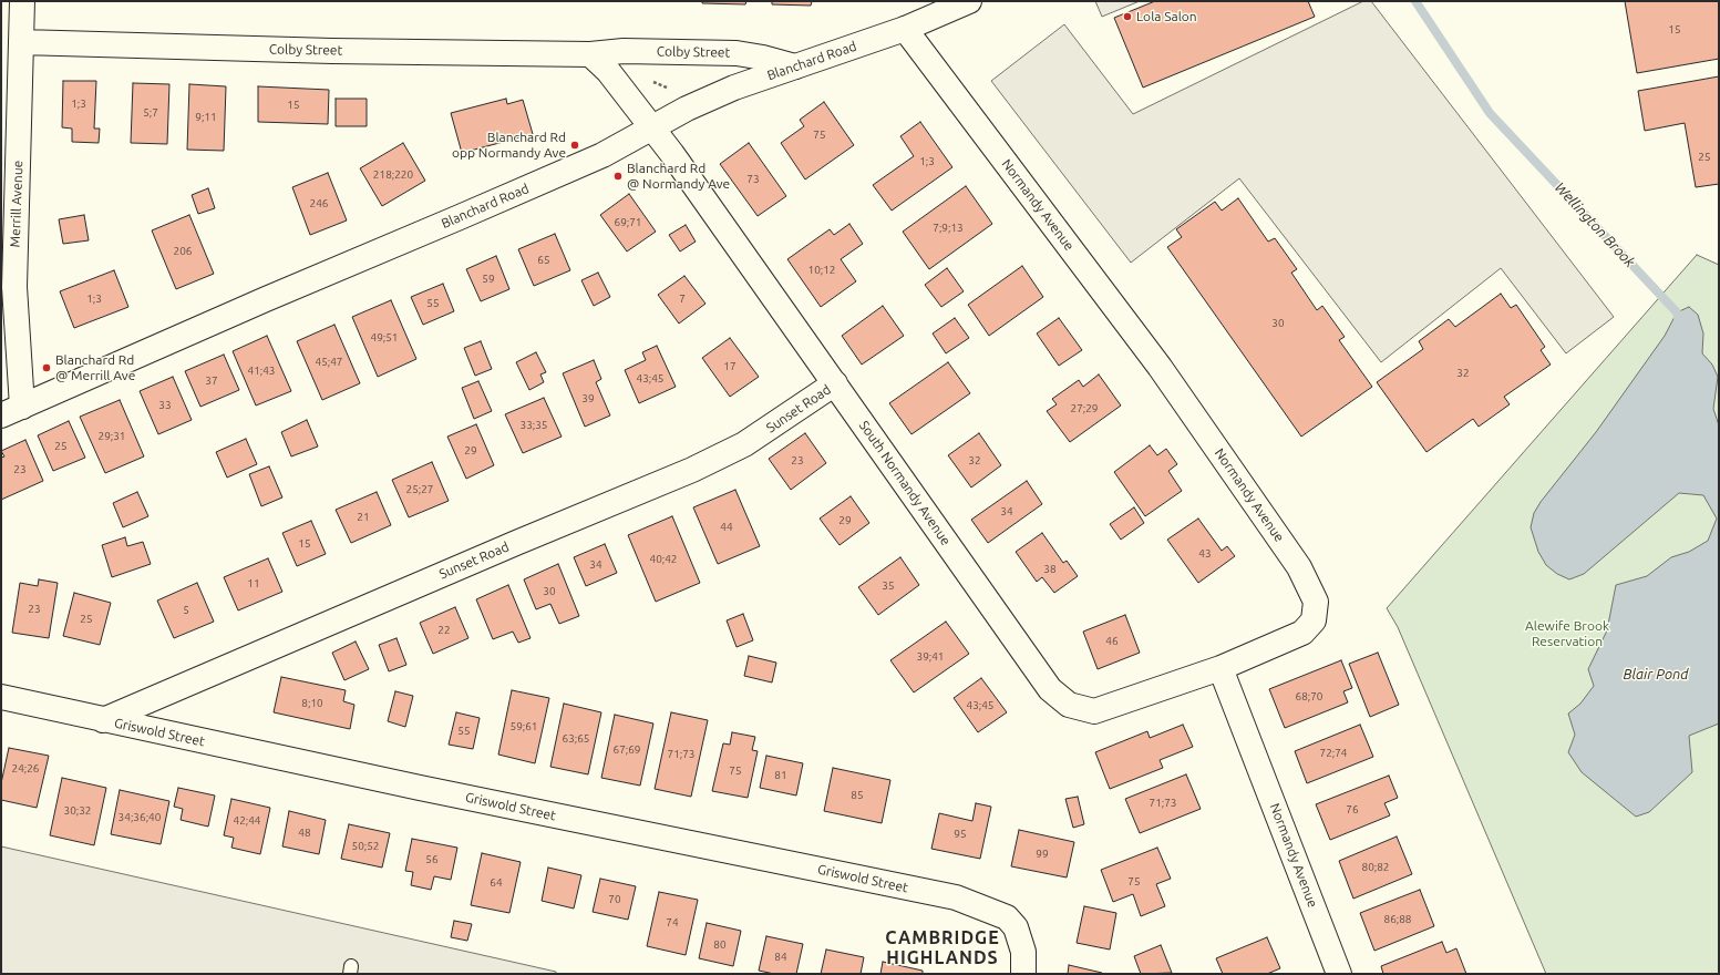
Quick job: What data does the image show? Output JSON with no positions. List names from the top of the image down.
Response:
{
  "streets": {
    "street": [
      "Colby Street",
      "Blanchard Road",
      "Merrill Avenue",
      "Normandy Avenue",
      "Sunset Road",
      "South Normandy Avenue",
      "Griswold Street"
    ]
  },
  "crossings": [
    ["Colby Street", "Blanchard Road"],
    ["Colby Street", "Merrill Avenue"],
    ["Blanchard Road", "Merrill Avenue"],
    ["Blanchard Road", "Normandy Avenue"],
    ["Blanchard Road", "South Normandy Avenue"],
    ["Normandy Avenue", "South Normandy Avenue"],
    ["Sunset Road", "South Normandy Avenue"],
    ["Sunset Road", "Griswold Street"]
  ],
  "districts": ["CAMBRIDGE HIGHLANDS"],
  "water": ["Wellington Brook", "Blair Pond"],
  "parks": ["Alewife Brook Reservation"],
  "places": [
    "Lola Salon",
    "Blanchard Rd opp Normandy Ave",
    "Blanchard Rd @ Normandy Ave",
    "Blanchard Rd @ Merrill Ave"
  ],
  "house_numbers": [
    "15",
    "1;3",
    "15",
    "5;7",
    "9;11",
    "75",
    "25",
    "1;3",
    "218;220",
    "73",
    "246",
    "69;71",
    "7;9;13",
    "206",
    "65",
    "10;12",
    "59",
    "1;3",
    "7",
    "55",
    "30",
    "49;51",
    "45;47",
    "17",
    "41;43",
    "32",
    "43;45",
    "37",
    "39",
    "33",
    "27;29",
    "33;35",
    "29;31",
    "25",
    "29",
    "23",
    "32",
    "23",
    "25;27",
    "34",
    "21",
    "29",
    "44",
    "15",
    "43",
    "40;42",
    "34",
    "38",
    "11",
    "35",
    "30",
    "23",
    "5",
    "25",
    "22",
    "46",
    "39;41",
    "68;70",
    "8;10",
    "43;45",
    "59;61",
    "55",
    "63;65",
    "67;69",
    "72;74",
    "71;73",
    "24;26",
    "75",
    "81",
    "85",
    "71;73",
    "76",
    "30;32",
    "34;36;40",
    "42;44",
    "48",
    "95",
    "50;52",
    "99",
    "56",
    "80;82",
    "75",
    "64",
    "70",
    "86;88",
    "74",
    "80",
    "84"
  ]
}
